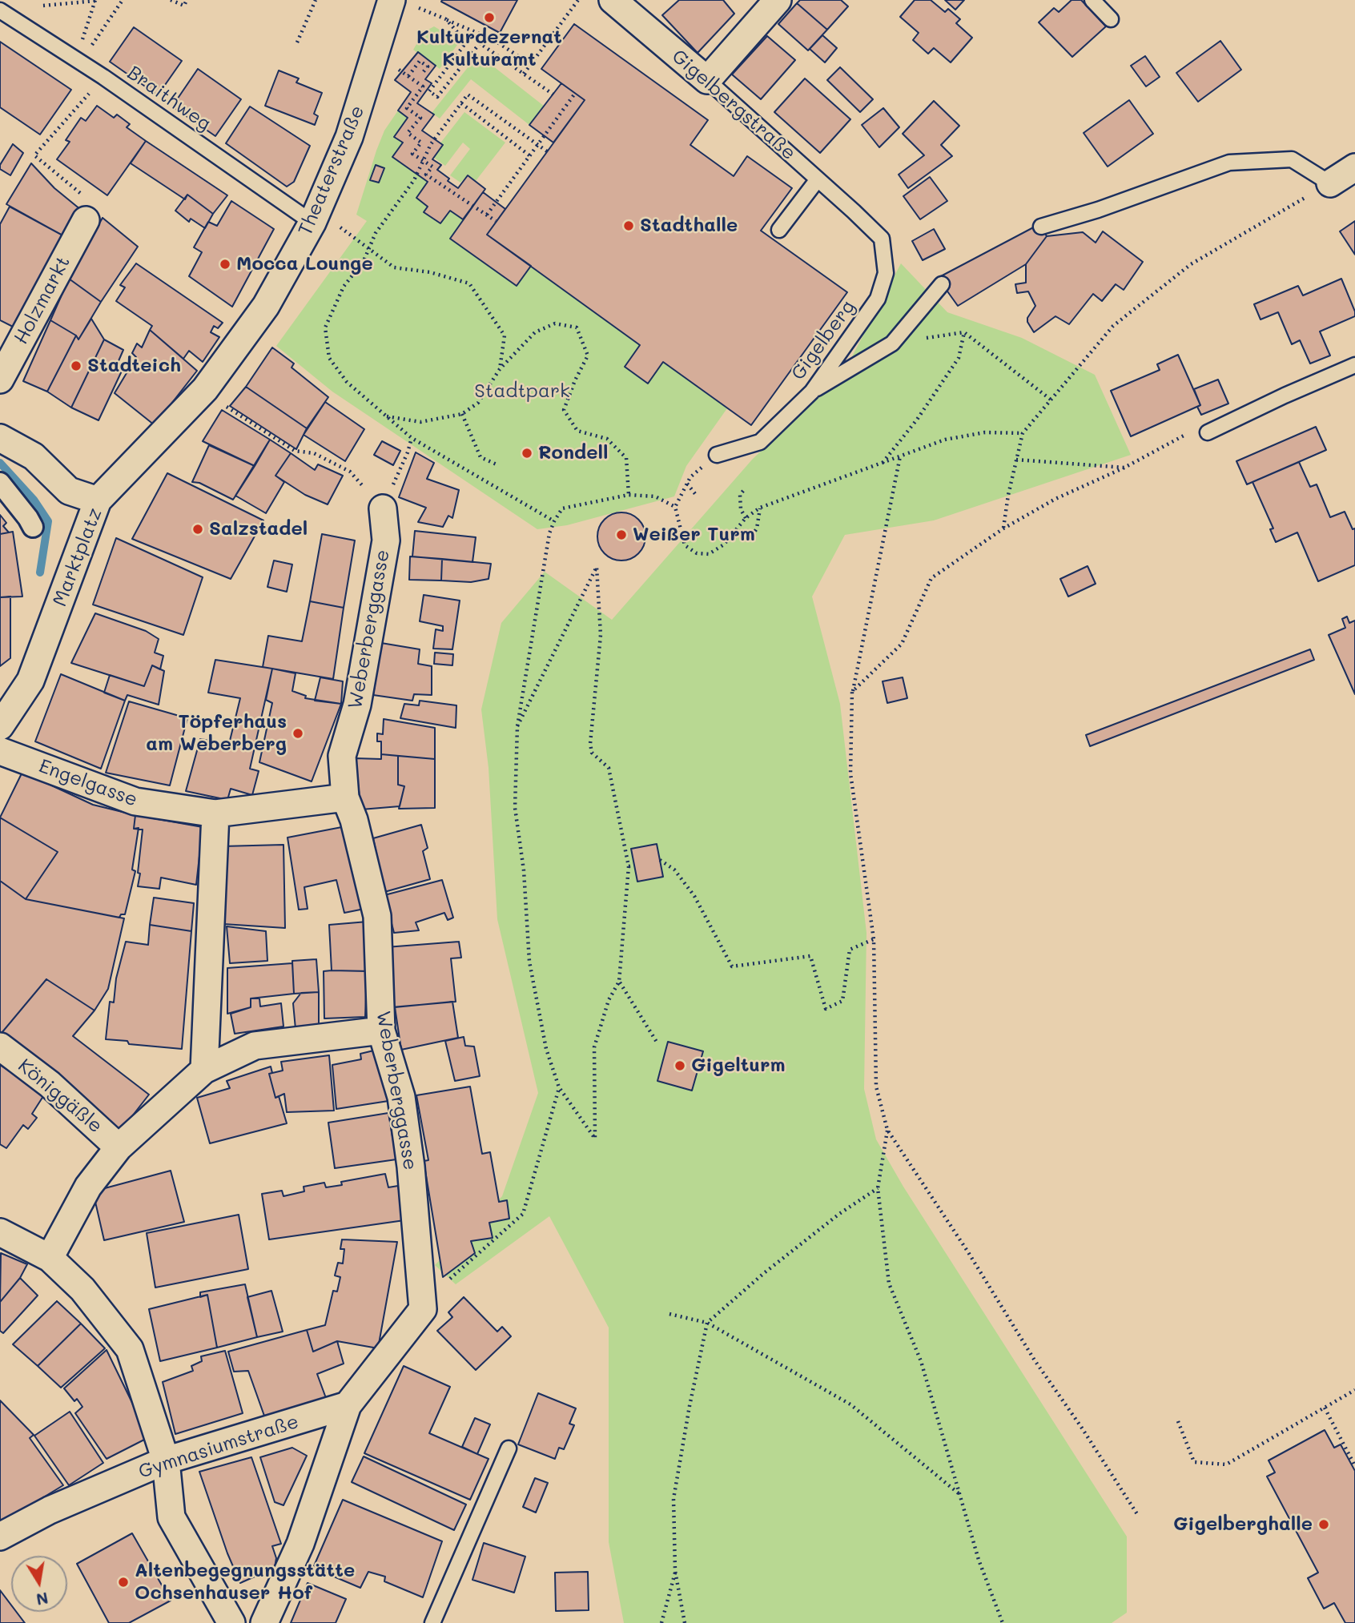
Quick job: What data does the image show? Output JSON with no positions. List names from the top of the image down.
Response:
{
  "streets": {
    "street": [
      "Gigelbergstraße",
      "Theaterstraße",
      "Holzmarkt",
      "Marktplatz",
      "Weberberggasse",
      "Engelgasse",
      "Königgäßle",
      "Gymnasiumstraße"
    ],
    "lane": ["Braithweg", "Gigelberg"]
  },
  "crossings": [
    ["Braithweg", "Theaterstraße"],
    ["Gigelbergstraße", "Gigelberg"],
    ["Theaterstraße", "Marktplatz"],
    ["Weberberggasse", "Engelgasse"],
    ["Weberberggasse", "Gymnasiumstraße"]
  ],
  "parks": ["Stadtpark"],
  "places": [
    "Kulturdezernat Kulturamt",
    "Stadthalle",
    "Mocca Lounge",
    "Stadteich",
    "Rondell",
    "Salzstadel",
    "Weißer Turm",
    "Töpferhaus am Weberberg",
    "Gigelturm",
    "Gigelberghalle",
    "Altenbegegnungsstätte Ochsenhauser Hof"
  ],
  "north": "bottom"
}
